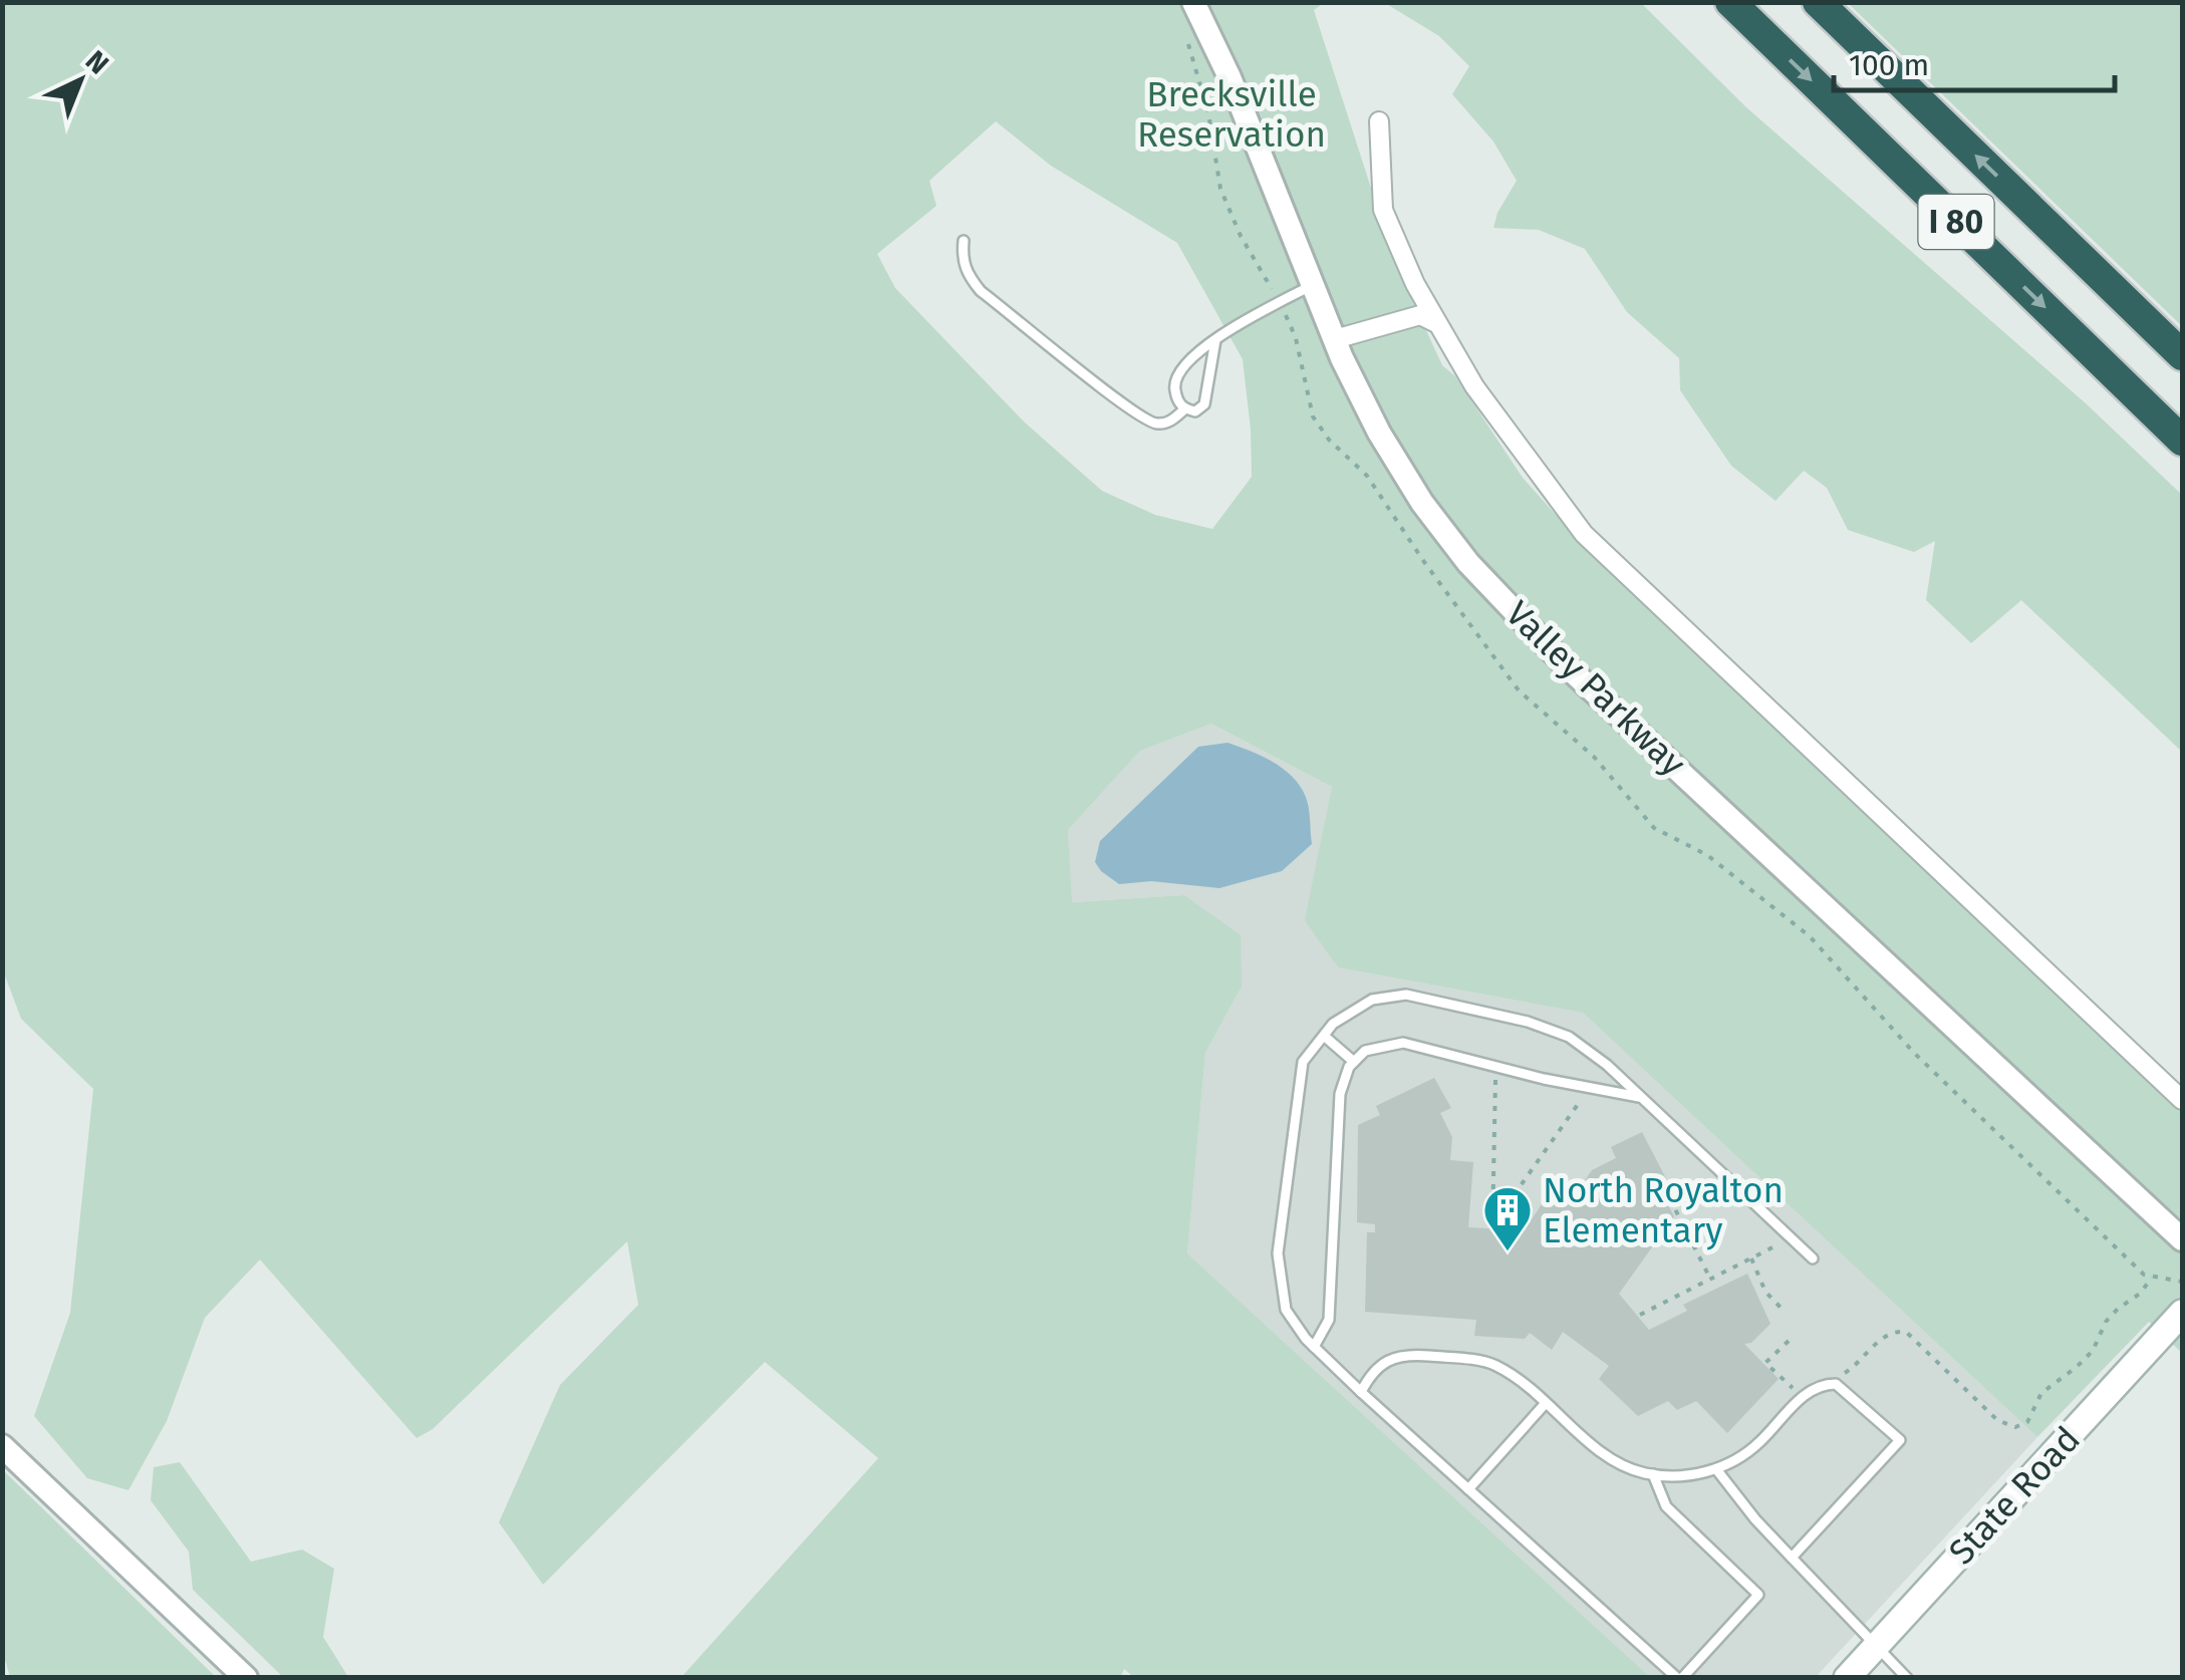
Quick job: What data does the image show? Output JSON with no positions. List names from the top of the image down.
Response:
{
  "streets": {
    "highway": ["I 80"],
    "main road": ["State Road"],
    "street": ["Valley Parkway"]
  },
  "parks": ["Brecksville Reservation"],
  "places": {
    "building": ["North Royalton Elementary"]
  },
  "scale_bar": "100 m",
  "north": "top right"
}
